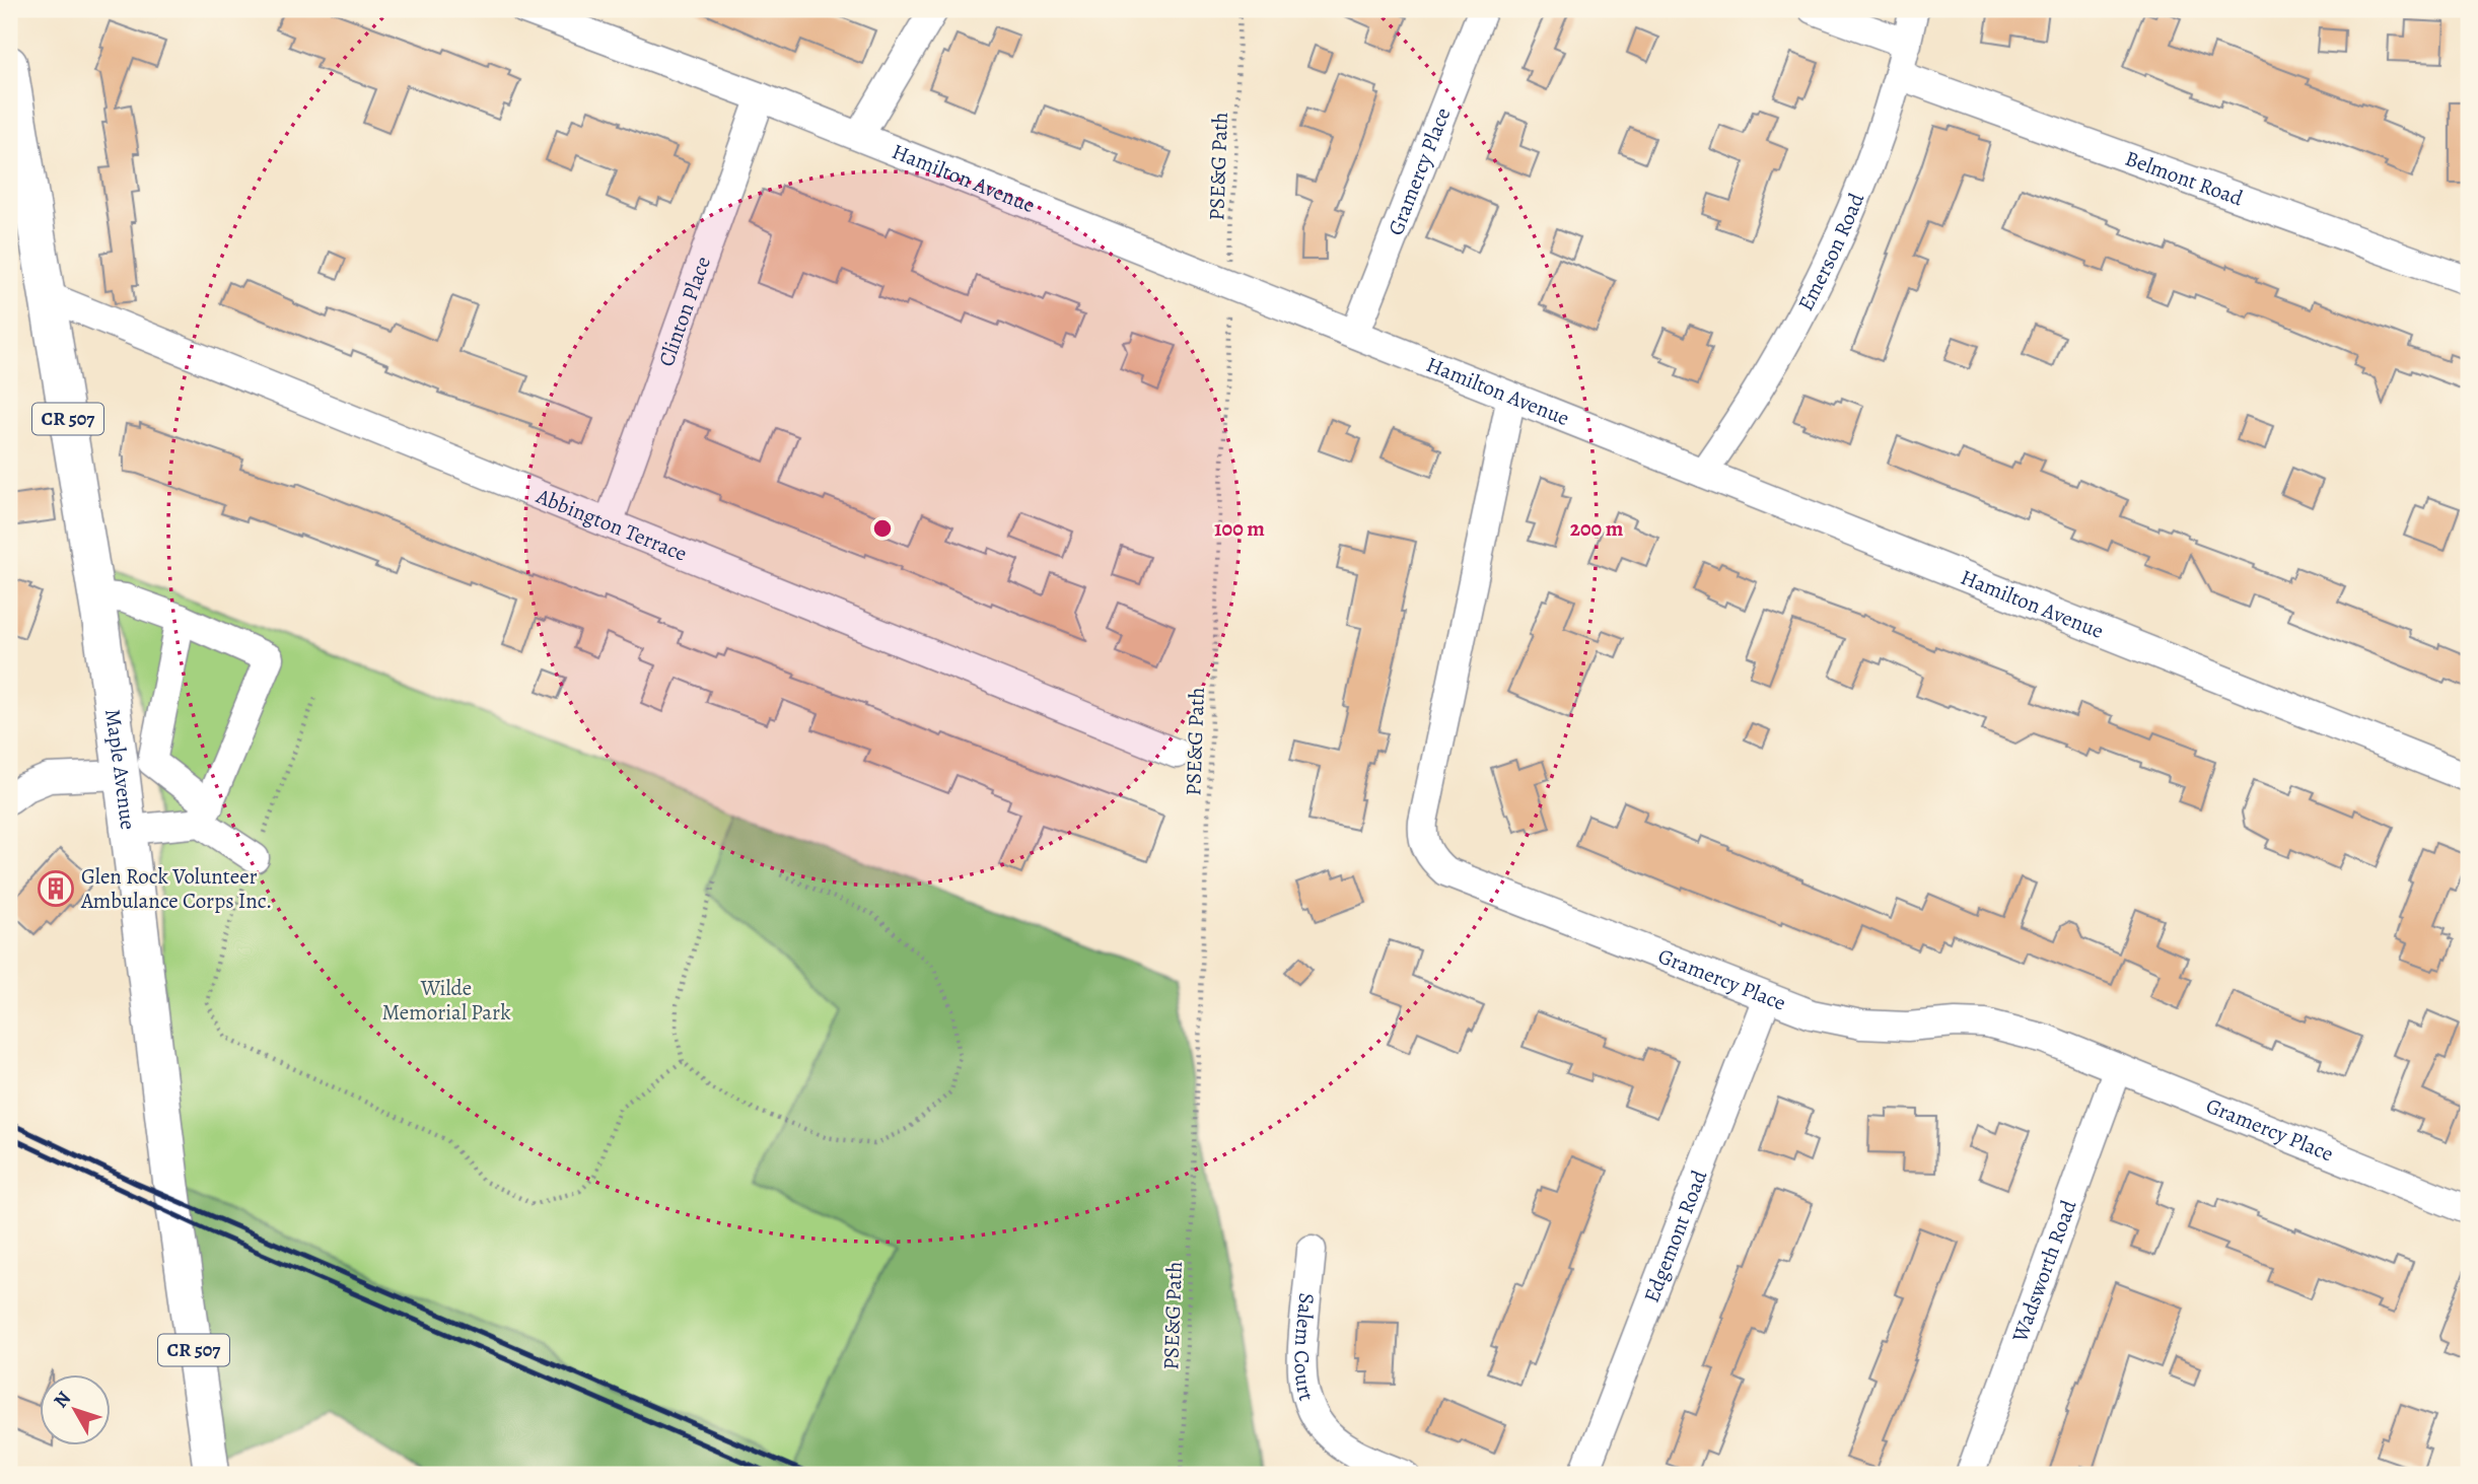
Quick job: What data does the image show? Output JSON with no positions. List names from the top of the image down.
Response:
{
  "streets": {
    "main road": ["CR 507", "Maple Avenue"],
    "street": [
      "Gramercy Place",
      "Hamilton Avenue",
      "Belmont Road",
      "Emerson Road",
      "Clinton Place",
      "Abbington Terrace",
      "Edgemont Road",
      "Wadsworth Road",
      "Salem Court"
    ],
    "path": ["PSE&G Path"]
  },
  "crossings": [
    ["PSE&G Path", "Hamilton Avenue"],
    ["Gramercy Place", "Hamilton Avenue"],
    ["Gramercy Place", "Edgemont Road"],
    ["Gramercy Place", "Wadsworth Road"],
    ["Hamilton Avenue", "Emerson Road"],
    ["Hamilton Avenue", "Clinton Place"],
    ["Belmont Road", "Emerson Road"],
    ["Clinton Place", "Abbington Terrace"],
    ["Abbington Terrace", "Maple Avenue"]
  ],
  "parks": ["Wilde Memorial Park"],
  "places": {
    "building": ["Glen Rock Volunteer Ambulance Corps Inc."]
  },
  "north": "top left",
  "rings": ["100 m", "200 m"]
}
